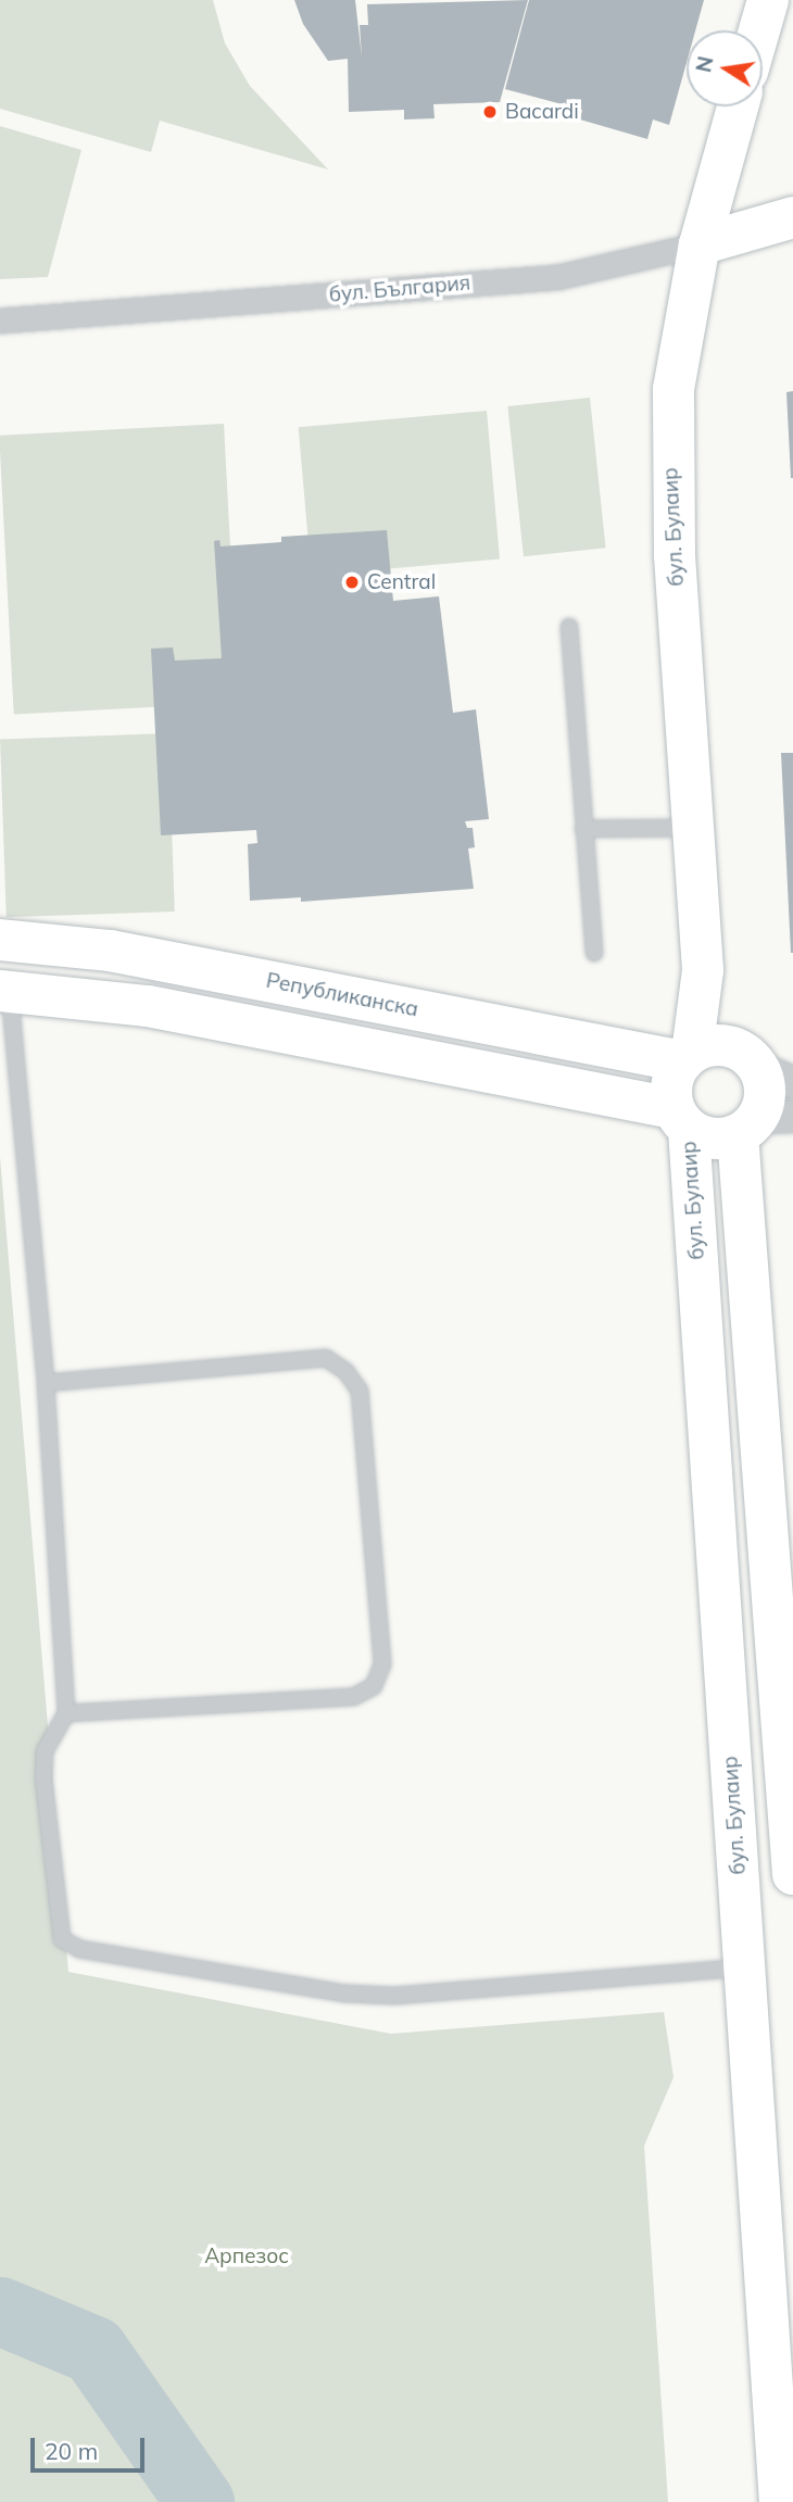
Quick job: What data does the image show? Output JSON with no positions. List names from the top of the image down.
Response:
{
  "streets": {
    "main road": ["бул. България", "бул. Булаир", "Републиканска"]
  },
  "crossings": [
    ["бул. България", "бул. Булаир"],
    ["бул. Булаир", "Републиканска"]
  ],
  "parks": ["Арпезос"],
  "places": ["Bacardi", "Central"],
  "scale_bar": "20 m",
  "north": "left"
}
